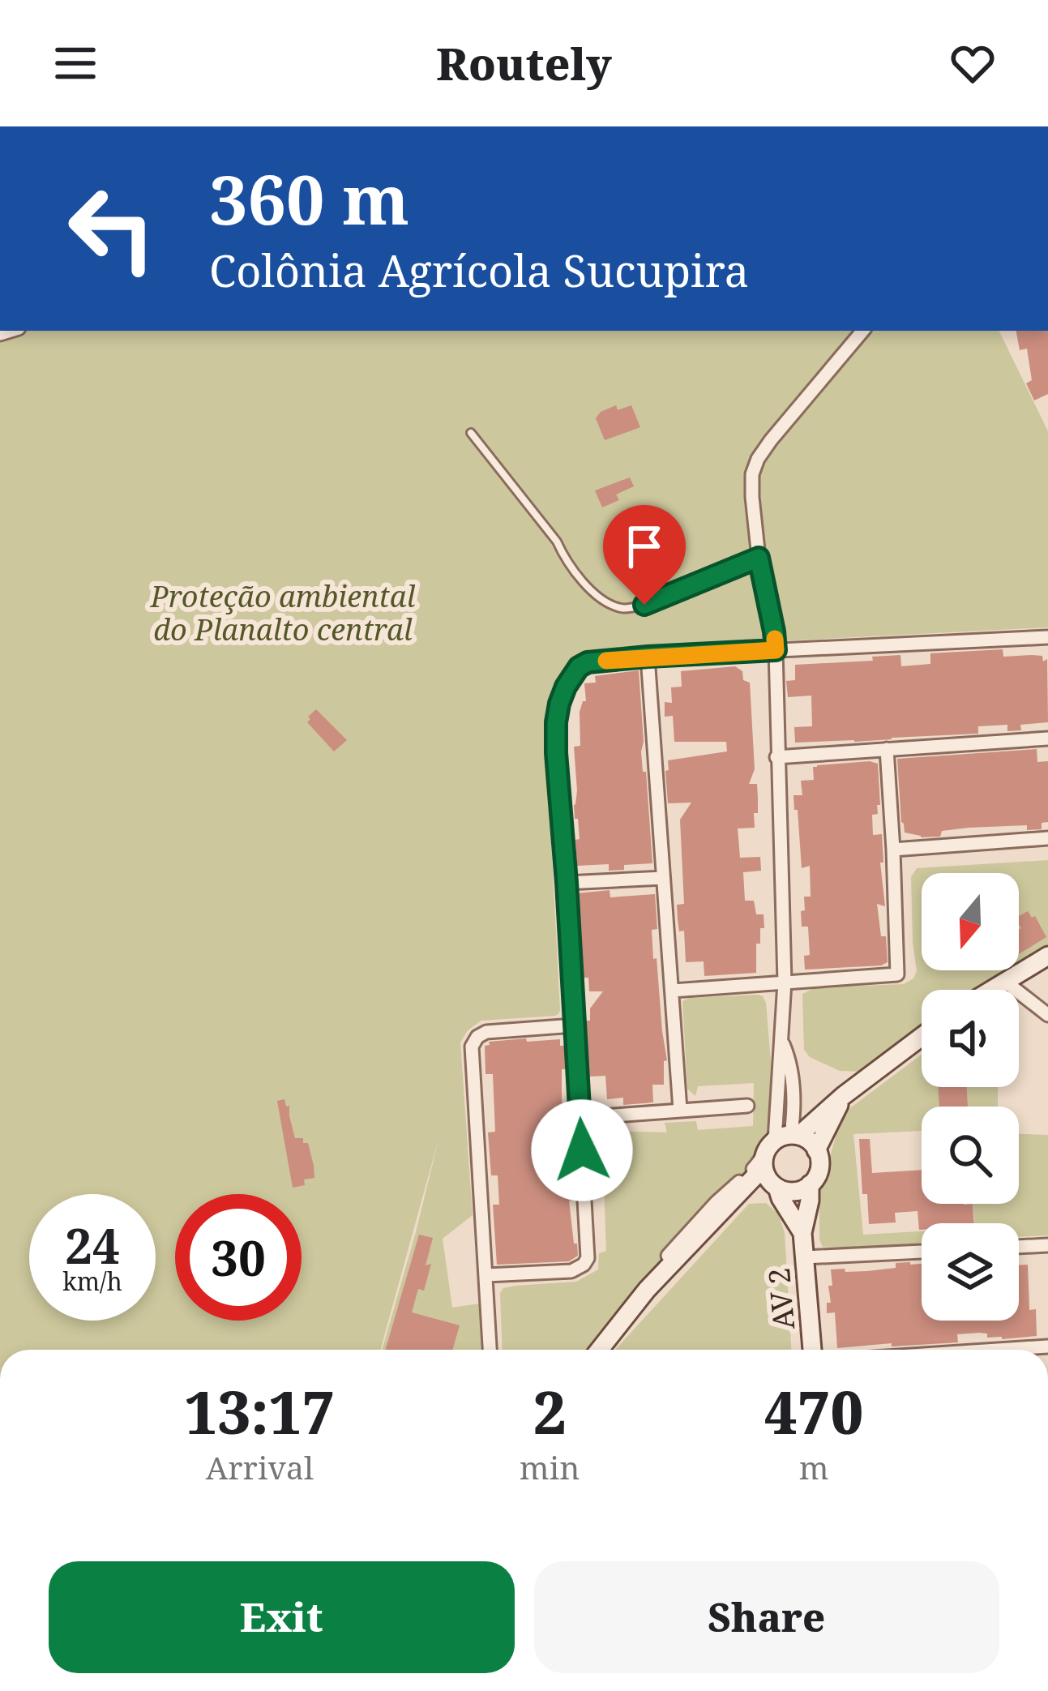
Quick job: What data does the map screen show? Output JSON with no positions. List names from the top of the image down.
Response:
{
  "streets": {
    "street": ["AV 2"]
  },
  "parks": ["Proteção ambiental do Planalto central"],
  "north": "bottom",
  "page": {
    "header": "Routely",
    "turn": ["360 m", "Colônia Agrícola Sucupira"],
    "speed": "24 km/h",
    "limit": "30",
    "eta": [
      "13:17",
      "Arrival",
      "2",
      "min",
      "470",
      "m"
    ],
    "buttons": ["Exit", "Share"]
  }
}
